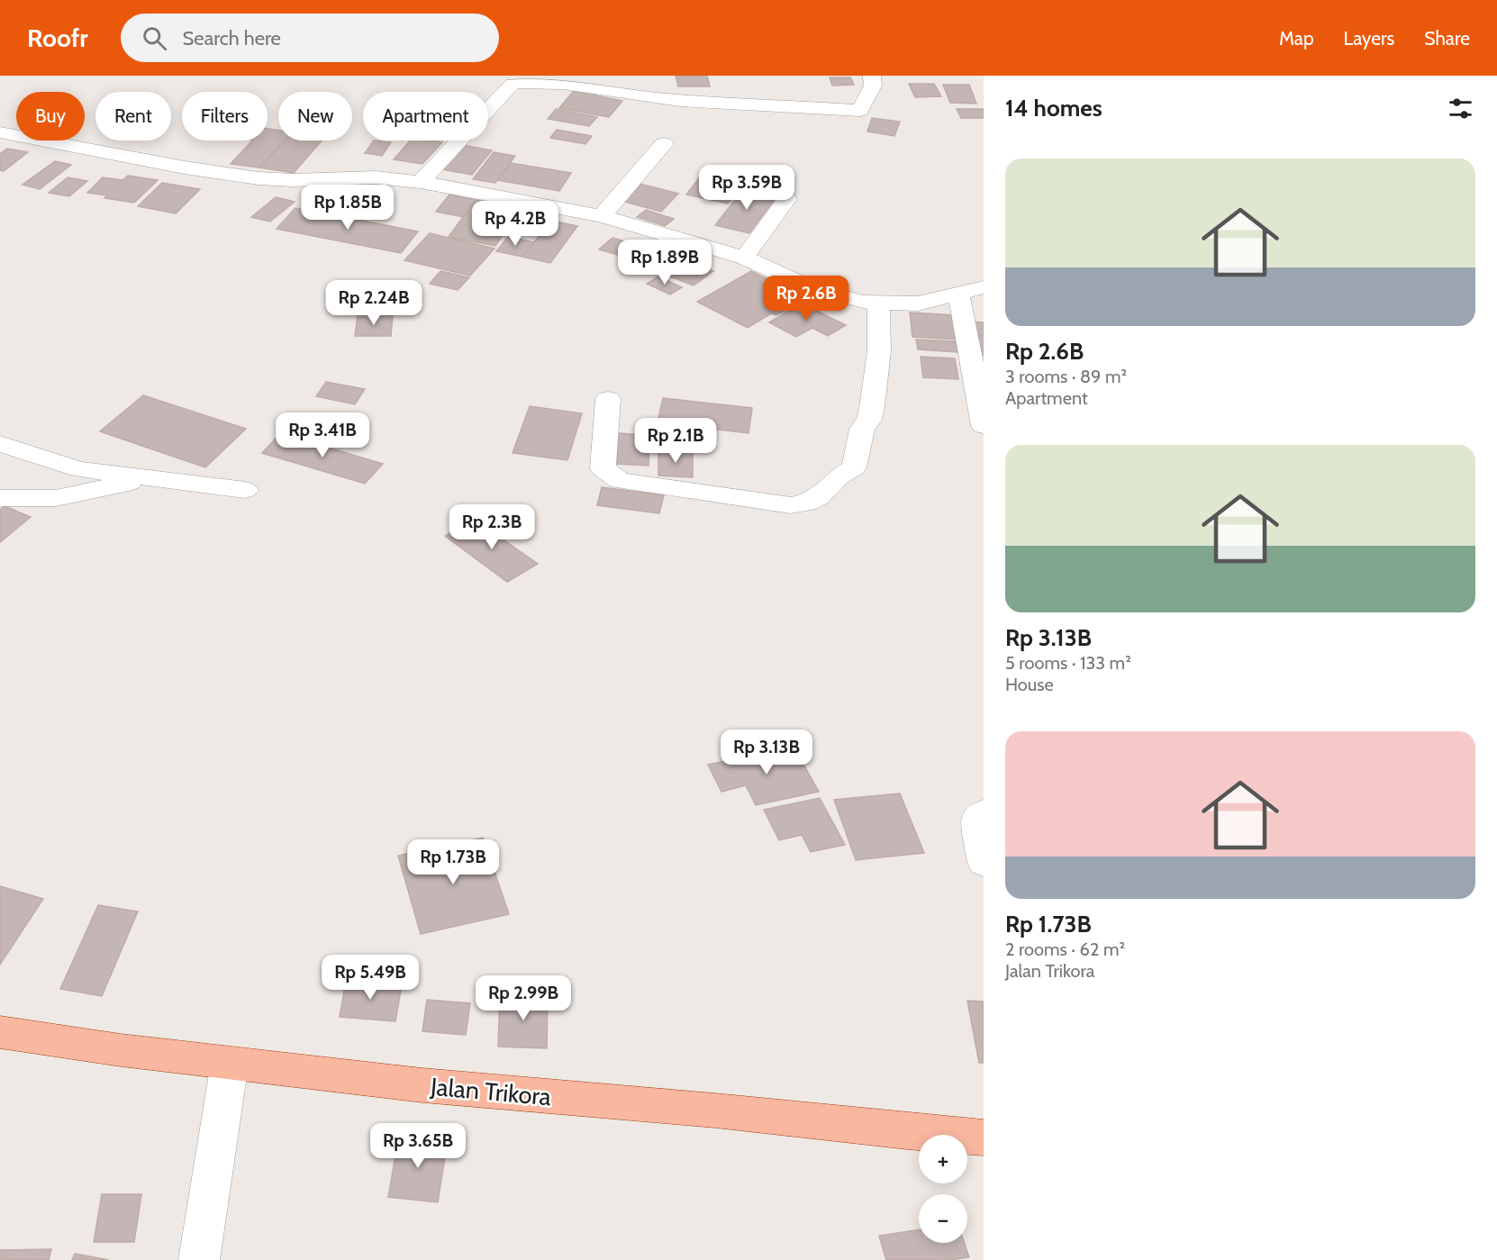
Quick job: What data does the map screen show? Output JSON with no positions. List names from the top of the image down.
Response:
{
  "streets": {
    "main road": ["Jalan Trikora"]
  },
  "page": {
    "header": "Roofr",
    "search": "Search here",
    "nav": ["Map", "Layers", "Share"],
    "heading": "14 homes",
    "chip": [
      "Buy",
      "Rent",
      "Filters",
      "New",
      "Apartment"
    ],
    "list": [
      {
        "name": "Rp 2.6B",
        "note": "3 rooms · 89 m² · Apartment"
      },
      {
        "name": "Rp 3.13B",
        "note": "5 rooms · 133 m² · House"
      },
      {
        "name": "Rp 1.73B",
        "note": "2 rooms · 62 m² · Jalan Trikora"
      }
    ],
    "price": [
      "Rp 3.59B",
      "Rp 1.85B",
      "Rp 4.2B",
      "Rp 1.89B",
      "Rp 2.6B",
      "Rp 2.24B",
      "Rp 3.41B",
      "Rp 2.1B",
      "Rp 2.3B",
      "Rp 3.13B",
      "Rp 1.73B",
      "Rp 5.49B",
      "Rp 2.99B",
      "Rp 3.65B"
    ],
    "map_buttons": ["+", "−"]
  }
}
